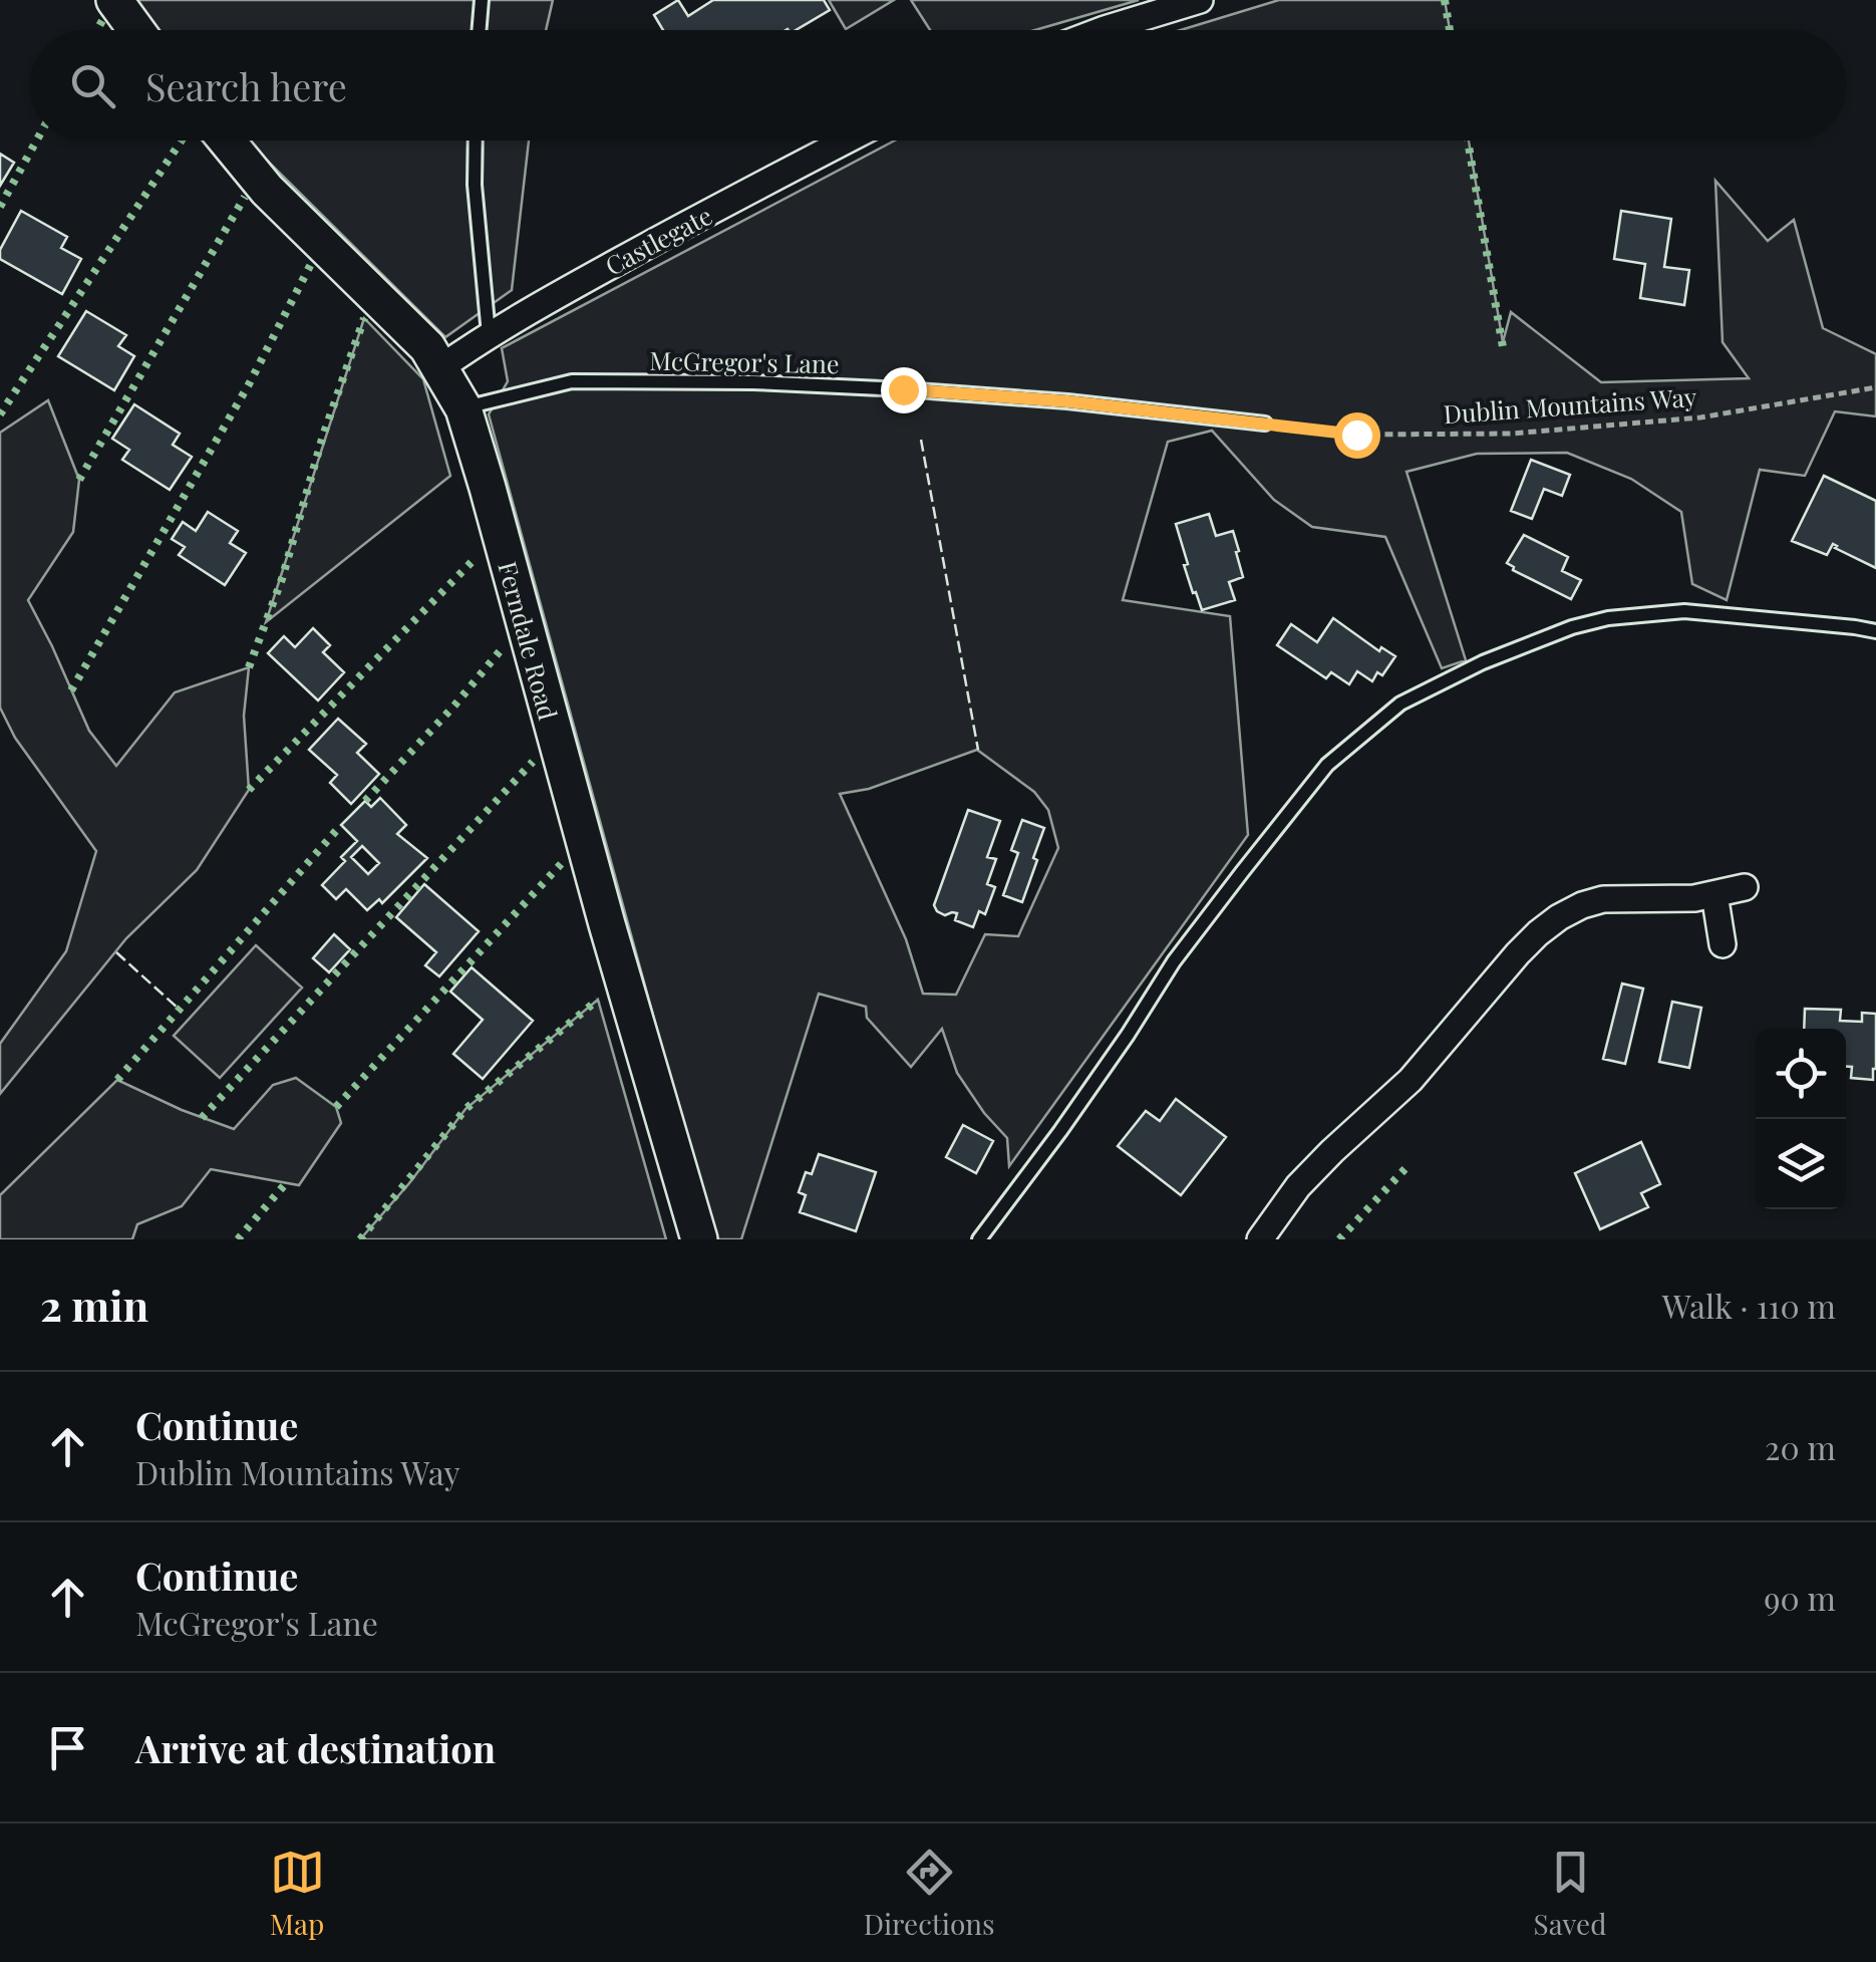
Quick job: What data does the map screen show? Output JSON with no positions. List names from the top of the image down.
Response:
{
  "streets": {
    "street": ["Castlegate", "Ferndale Road"],
    "lane": ["McGregor's Lane"],
    "path": ["Dublin Mountains Way"]
  },
  "crossings": [
    ["Castlegate", "Ferndale Road"],
    ["McGregor's Lane", "Dublin Mountains Way"],
    ["McGregor's Lane", "Ferndale Road"]
  ],
  "page": {
    "search": "Search here",
    "heading": ["2 min", "Walk · 110 m"],
    "list": [
      ["Continue", "Dublin Mountains Way", "20 m"],
      ["Continue", "McGregor's Lane", "90 m"],
      "Arrive at destination"
    ],
    "nav": ["Map", "Directions", "Saved"]
  }
}
